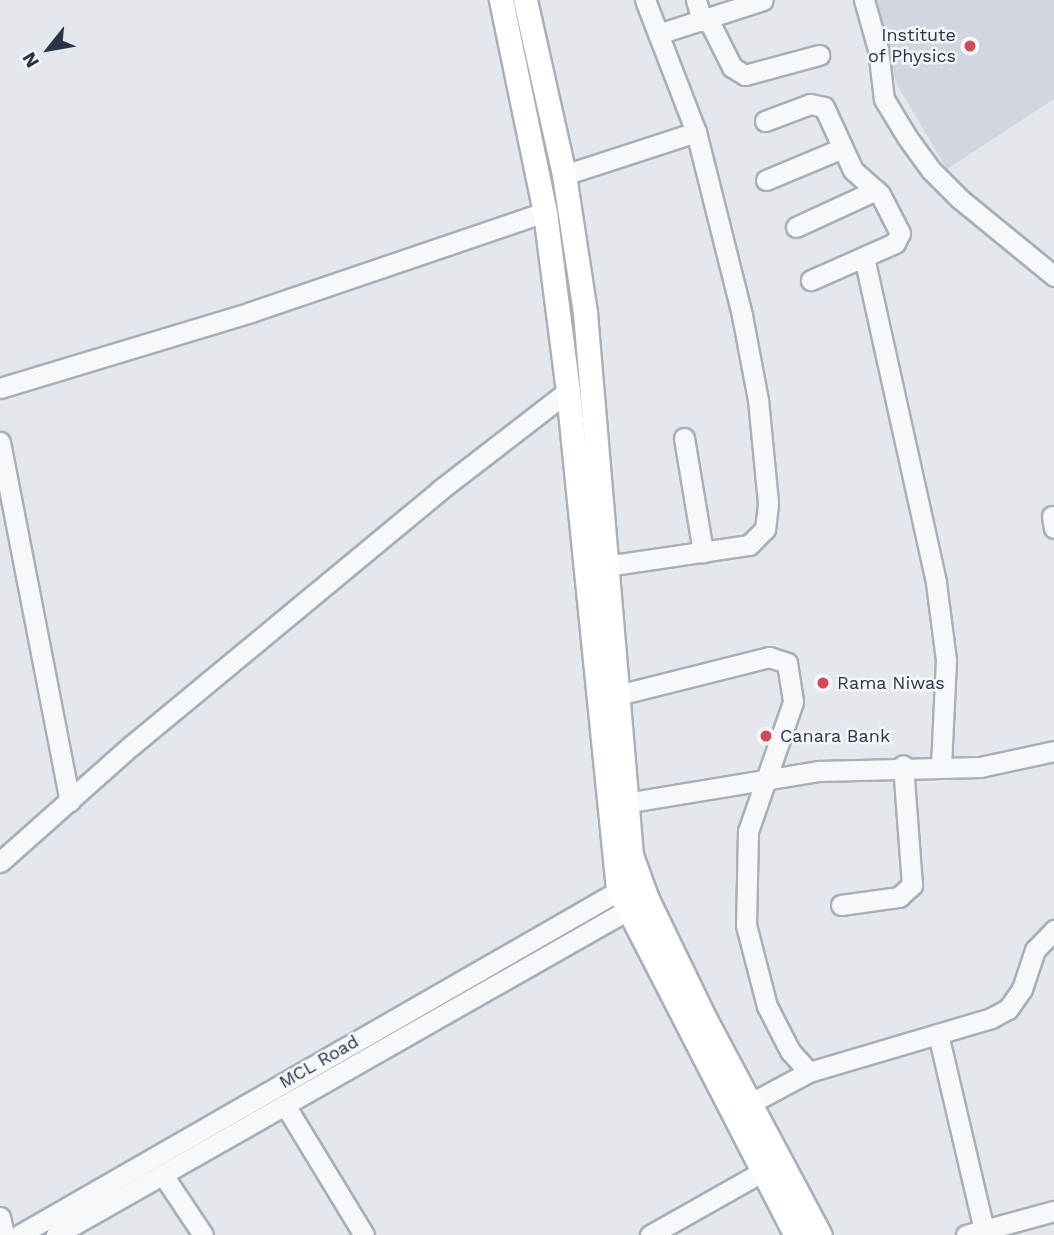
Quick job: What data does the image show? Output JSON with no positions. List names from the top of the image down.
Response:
{
  "streets": {
    "street": ["MCL Road"]
  },
  "places": ["Institute of Physics", "Rama Niwas", "Canara Bank"],
  "north": "bottom left"
}
